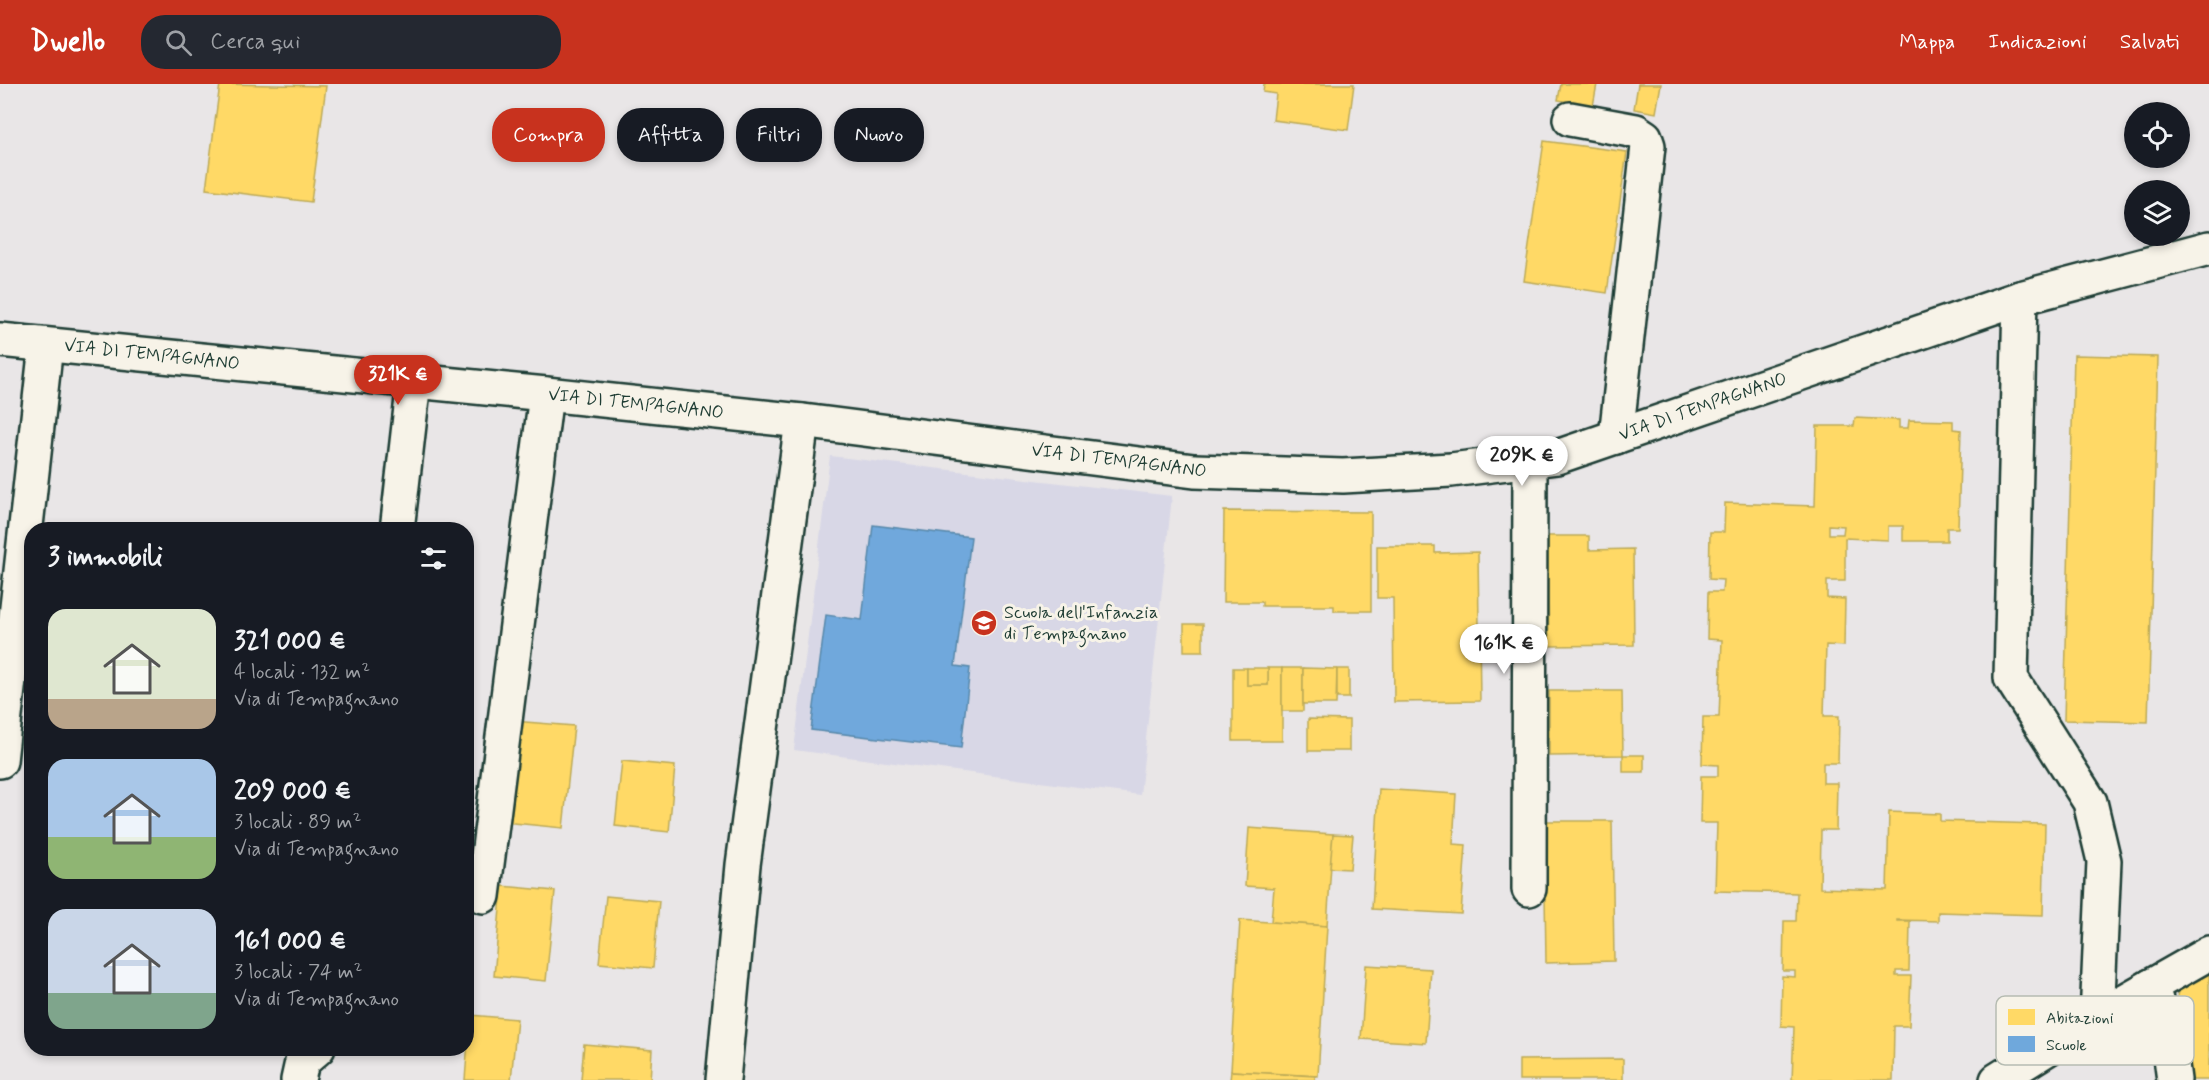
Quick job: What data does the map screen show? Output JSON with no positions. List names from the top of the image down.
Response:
{
  "streets": {
    "street": ["VIA DI TEMPAGNANO"]
  },
  "places": {
    "school or university": ["Scuola dell'Infanzia di Tempagnano"]
  },
  "legend": ["Abitazioni", "Scuole"],
  "page": {
    "header": "Dwello",
    "search": "Cerca qui",
    "nav": ["Mappa", "Indicazioni", "Salvati"],
    "chip": [
      "Compra",
      "Affitta",
      "Filtri",
      "Nuovo"
    ],
    "price": ["321K €", "209K €", "161K €"],
    "heading": "3 immobili",
    "list": [
      {
        "name": "321 000 €",
        "note": "4 locali · 132 m² · Via di Tempagnano"
      },
      {
        "name": "209 000 €",
        "note": "3 locali · 89 m² · Via di Tempagnano"
      },
      {
        "name": "161 000 €",
        "note": "3 locali · 74 m² · Via di Tempagnano"
      }
    ]
  }
}
